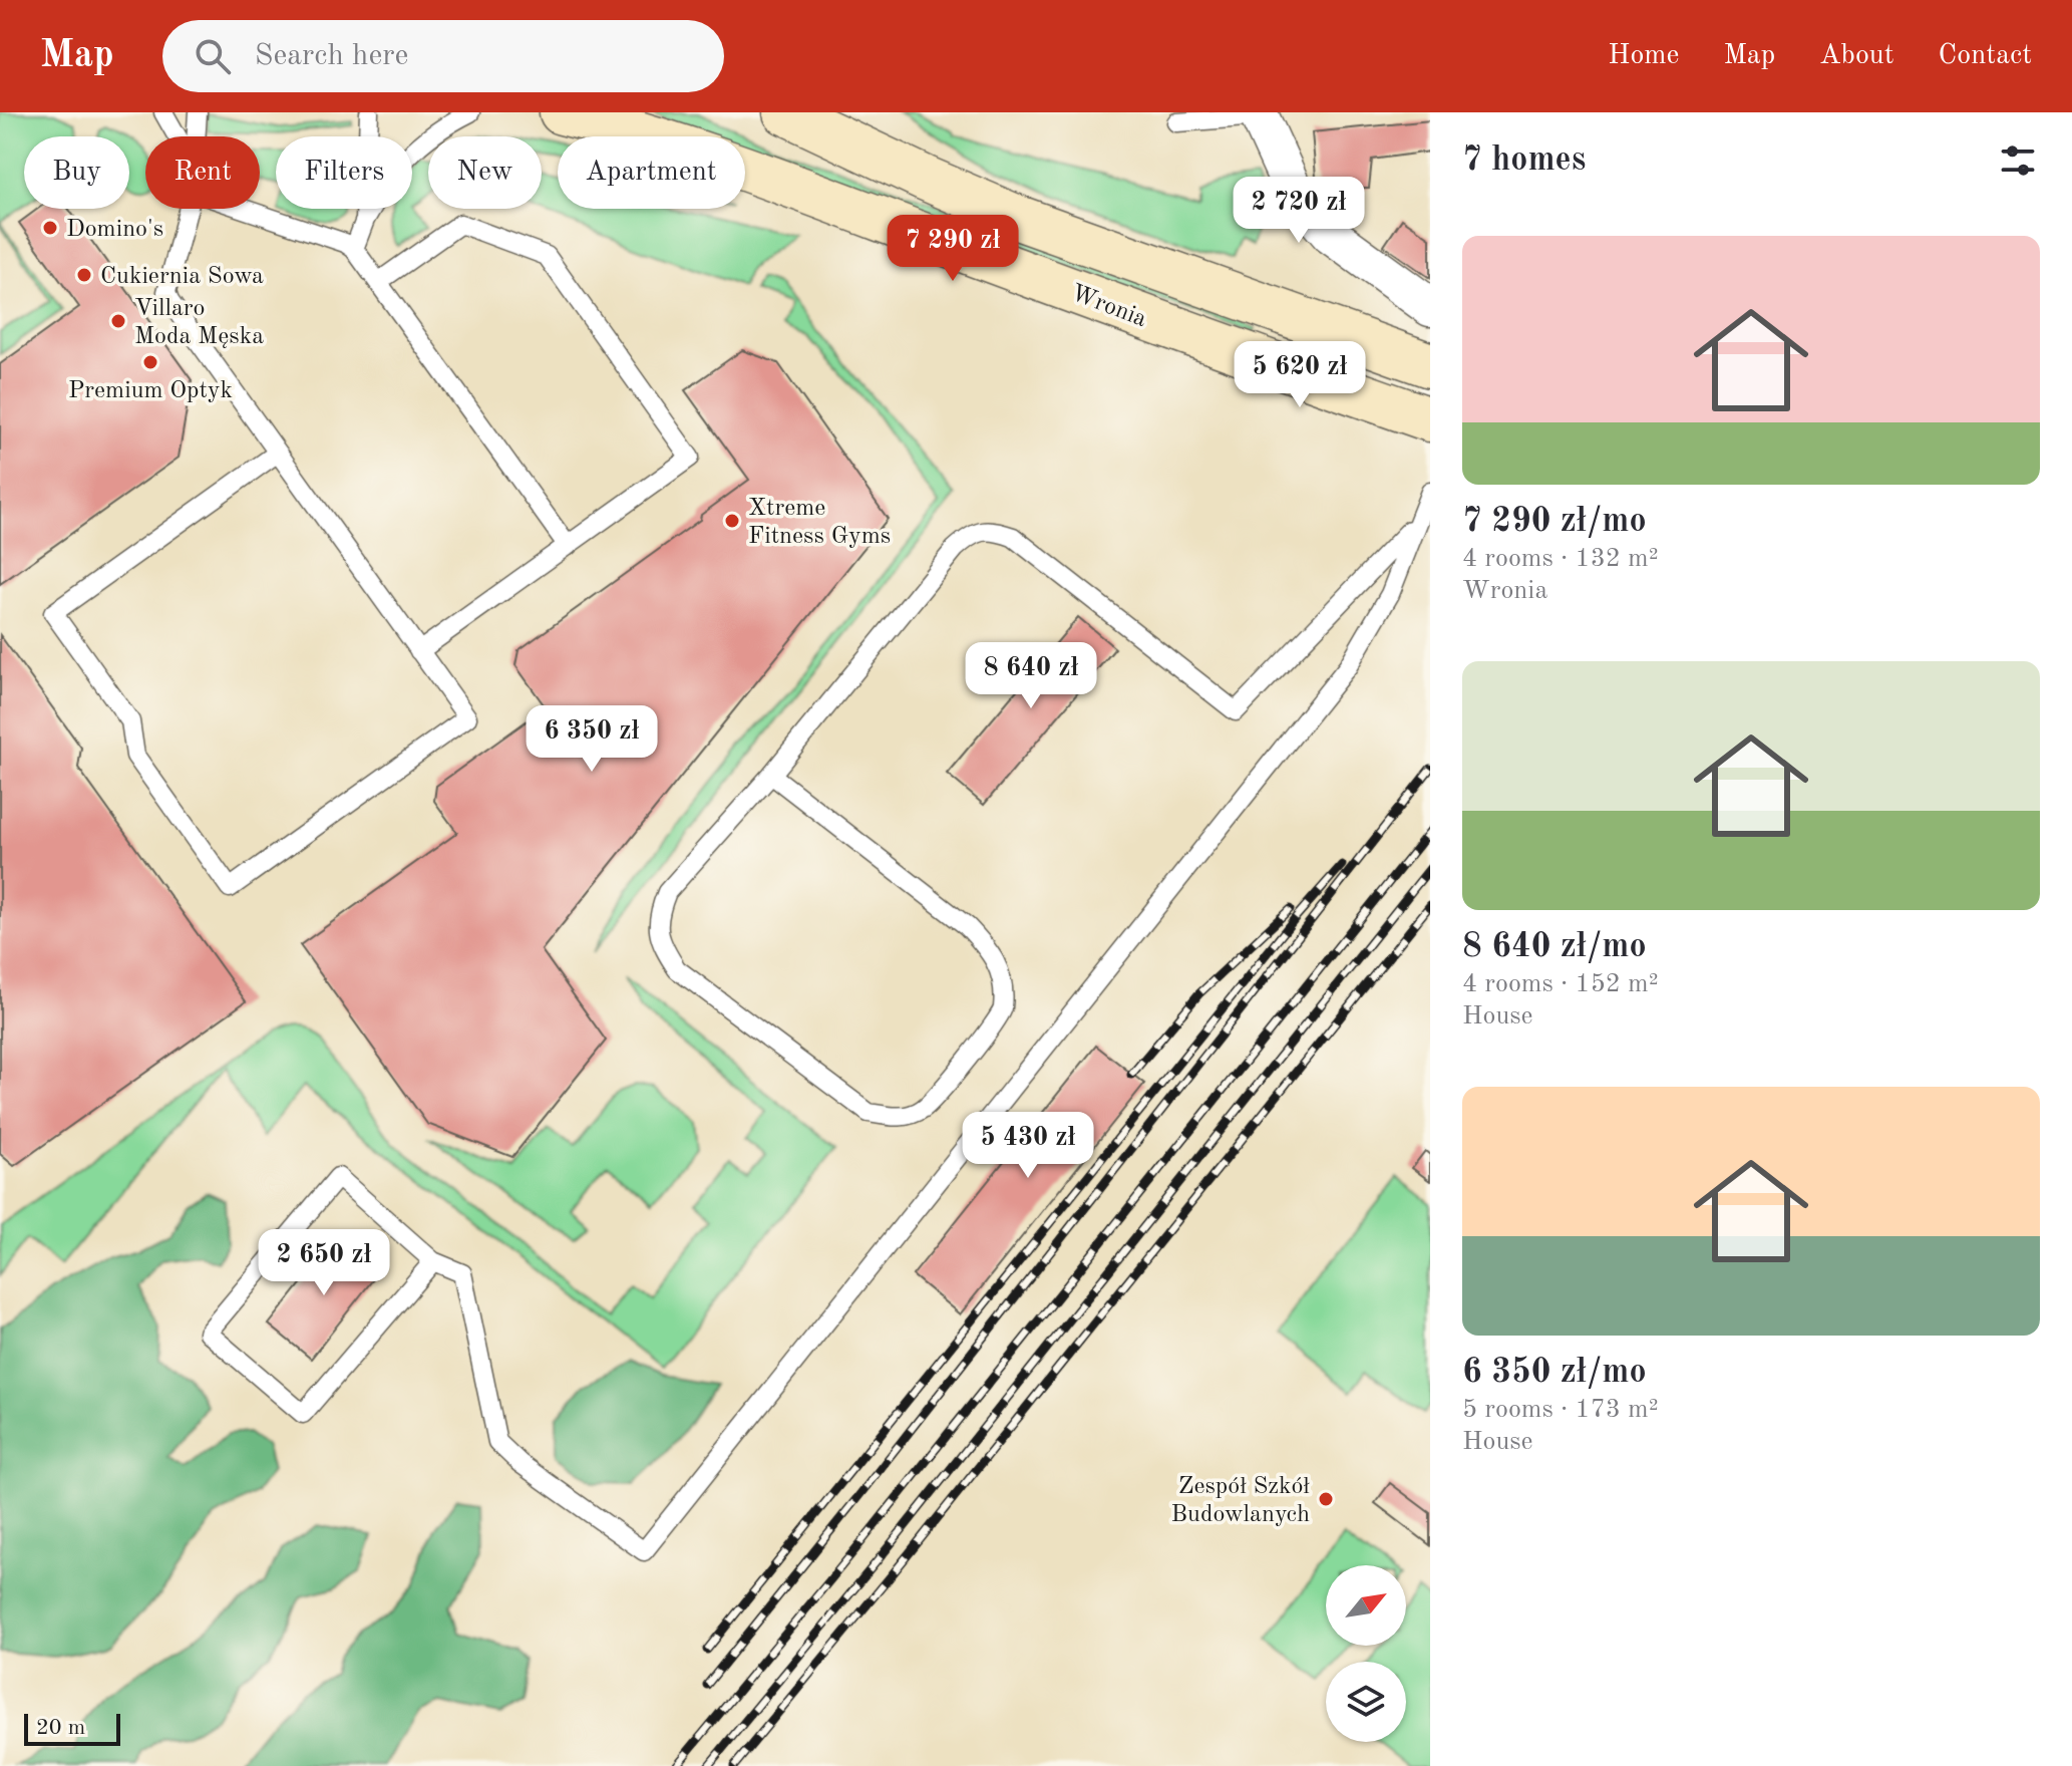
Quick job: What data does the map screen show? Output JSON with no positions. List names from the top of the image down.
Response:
{
  "streets": {
    "main road": ["Wronia"]
  },
  "places": [
    "Domino's",
    "Cukiernia Sowa",
    "Villaro Moda Męska",
    "Premium Optyk",
    "Xtreme Fitness Gyms",
    "Zespół Szkół Budowlanych"
  ],
  "scale_bar": "20 m",
  "north": "top right",
  "page": {
    "header": "Map",
    "search": "Search here",
    "nav": [
      "Home",
      "Map",
      "About",
      "Contact"
    ],
    "heading": "7 homes",
    "chip": [
      "Buy",
      "Rent",
      "Filters",
      "New",
      "Apartment"
    ],
    "price": [
      "2 720 zł",
      "7 290 zł",
      "5 620 zł",
      "8 640 zł",
      "6 350 zł",
      "5 430 zł",
      "2 650 zł"
    ],
    "list": [
      {
        "name": "7 290 zł/mo",
        "note": "4 rooms · 132 m² · Wronia"
      },
      {
        "name": "8 640 zł/mo",
        "note": "4 rooms · 152 m² · House"
      },
      {
        "name": "6 350 zł/mo",
        "note": "5 rooms · 173 m² · House"
      }
    ],
    "scale": "20 m"
  }
}
